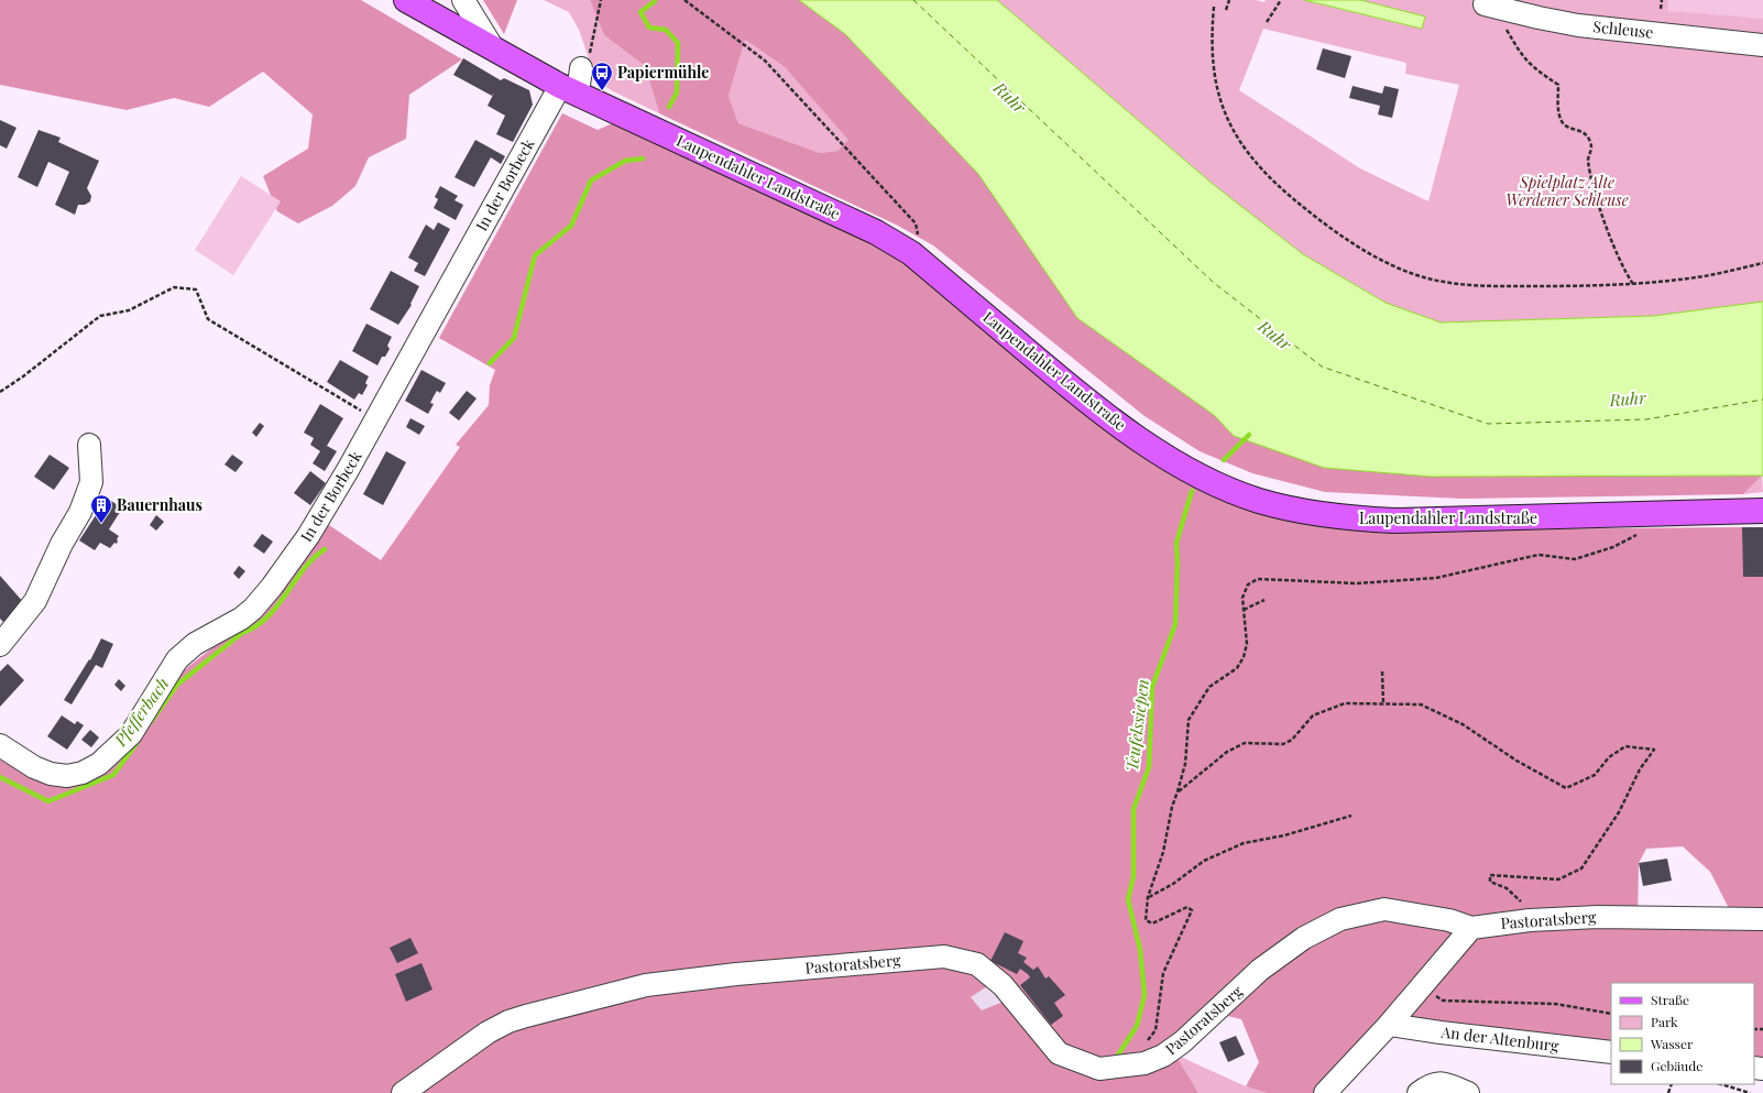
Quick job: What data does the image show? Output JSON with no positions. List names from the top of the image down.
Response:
{
  "streets": {
    "main road": ["Laupendahler Landstraße"],
    "street": [
      "Schleuse",
      "In der Borbeck",
      "Pastoratsberg",
      "An der Altenburg"
    ]
  },
  "crossings": [
    ["Laupendahler Landstraße", "In der Borbeck"]
  ],
  "water": ["Ruhr", "Pfefferbach", "Teufelssiepen"],
  "parks": ["Spielplatz Alte Werdener Schleuse"],
  "places": {
    "bus stop": ["Papiermühle"],
    "building": ["Bauernhaus"]
  },
  "legend": [
    "Straße",
    "Park",
    "Wasser",
    "Gebäude"
  ]
}
